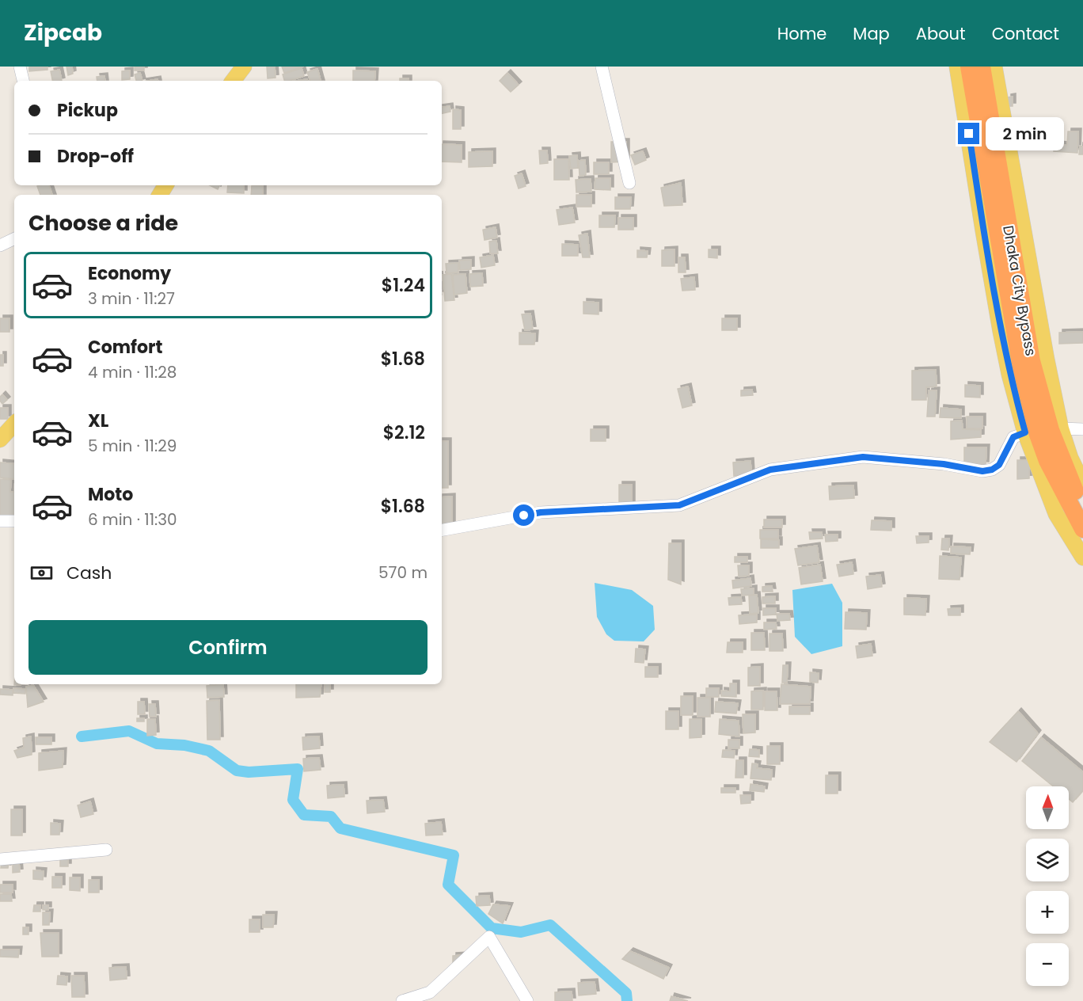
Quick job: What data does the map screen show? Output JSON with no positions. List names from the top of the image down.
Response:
{
  "streets": {
    "highway": ["Dhaka City Bypass"]
  },
  "north": "top",
  "page": {
    "header": "Zipcab",
    "nav": [
      "Home",
      "Map",
      "About",
      "Contact"
    ],
    "banner": ["Pickup", "Drop-off"],
    "bubble": "2 min",
    "heading": "Choose a ride",
    "list": [
      {
        "name": "Economy",
        "note": "3 min · 11:27",
        "value": "$1.24"
      },
      {
        "name": "Comfort",
        "note": "4 min · 11:28",
        "value": "$1.68"
      },
      {
        "name": "XL",
        "note": "5 min · 11:29",
        "value": "$2.12"
      },
      {
        "name": "Moto",
        "note": "6 min · 11:30",
        "value": "$1.68"
      }
    ],
    "pay": ["Cash", "570 m"],
    "buttons": "Confirm",
    "map_buttons": ["+", "−"]
  }
}
